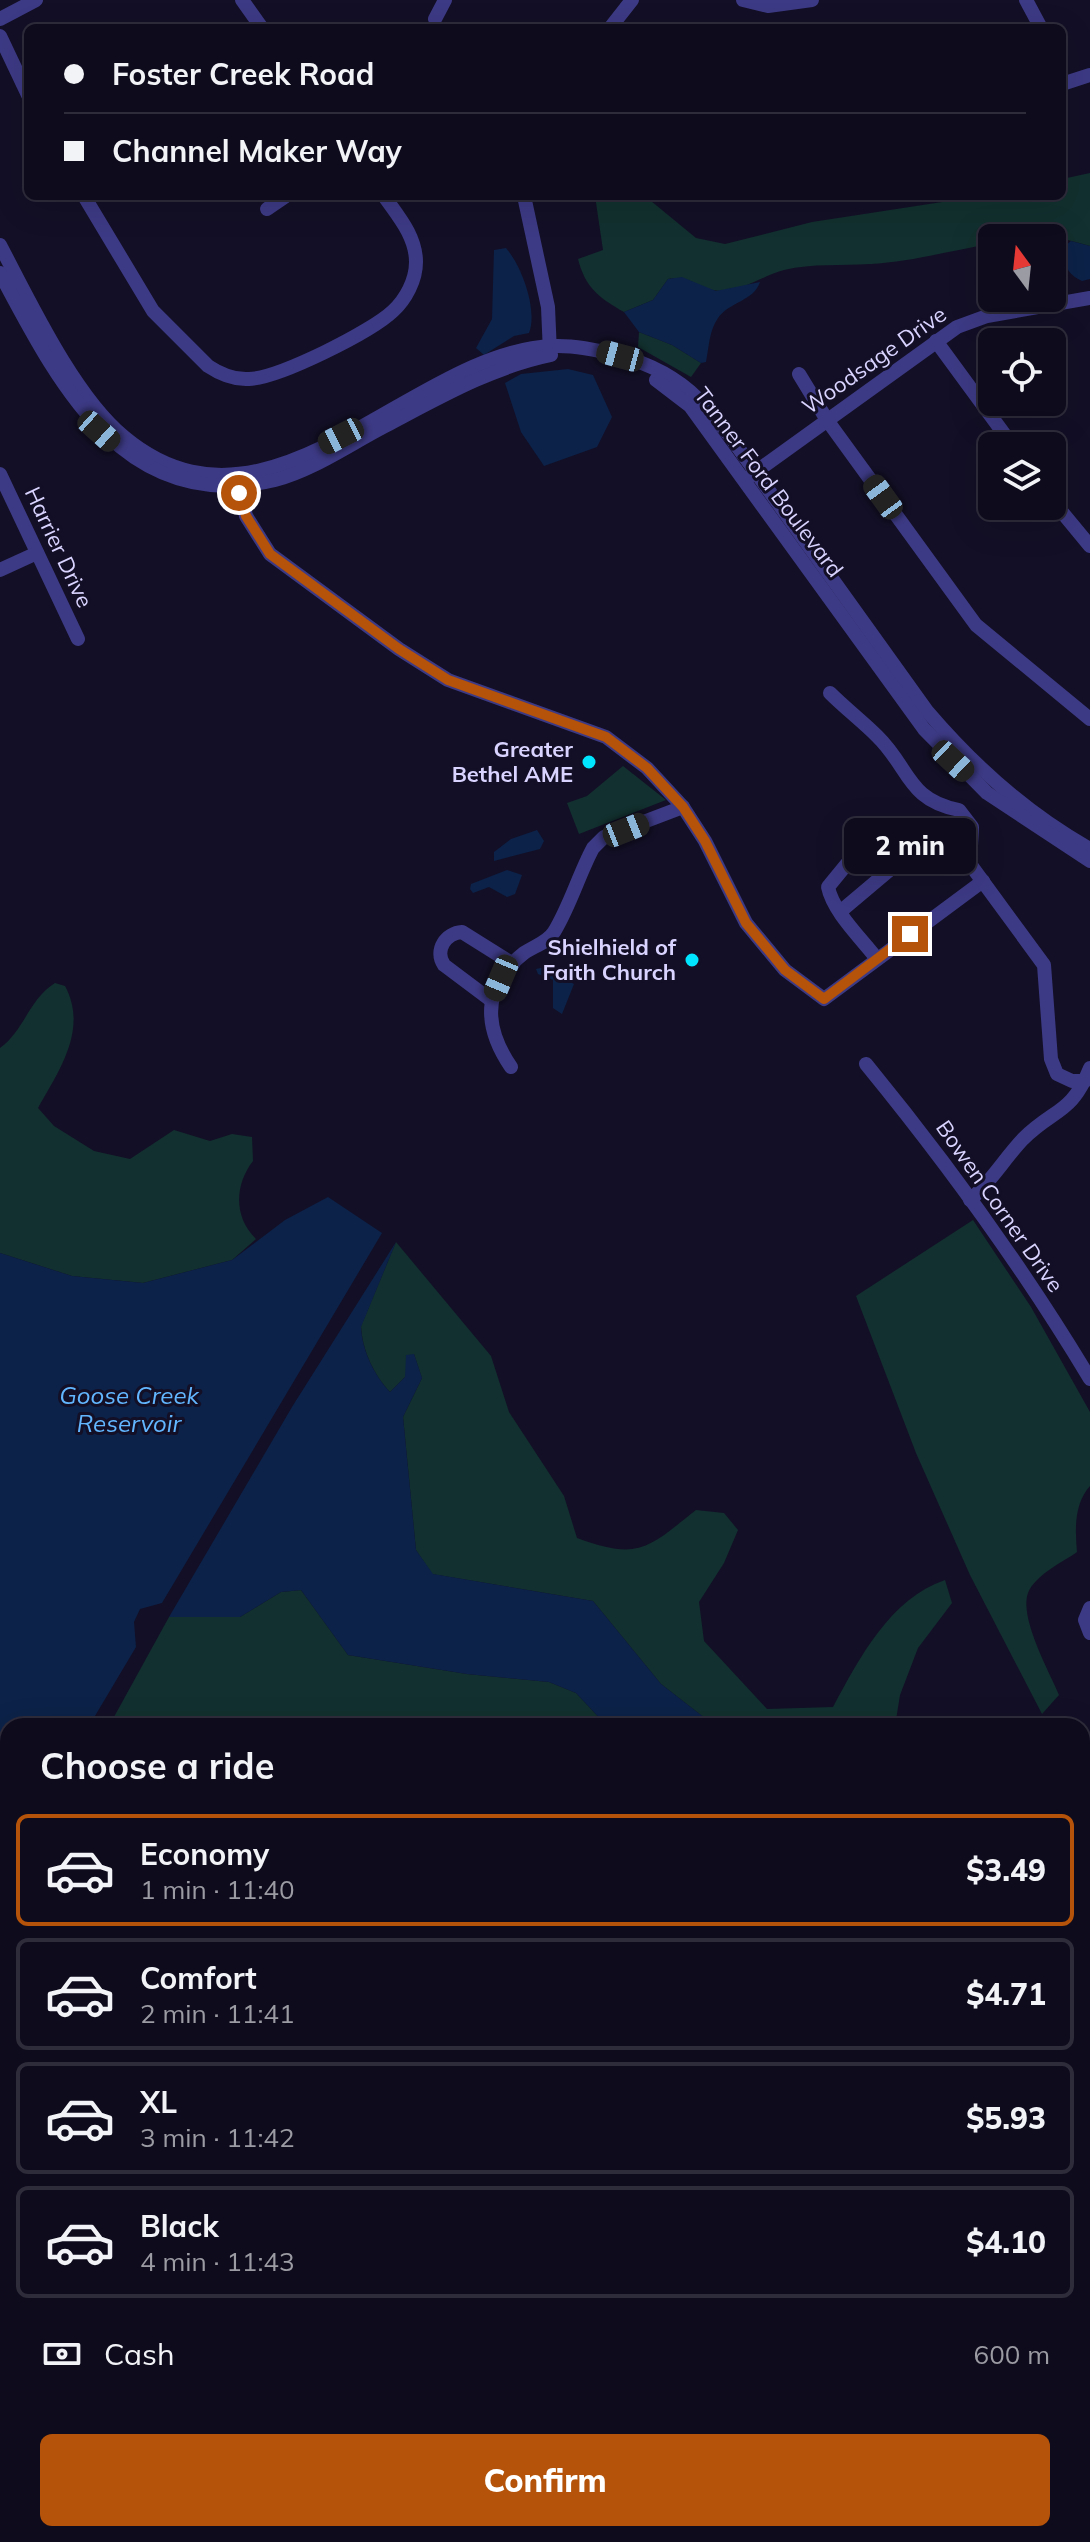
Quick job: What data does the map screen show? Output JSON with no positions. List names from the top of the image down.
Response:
{
  "streets": {
    "street": [
      "Woodsage Drive",
      "Tanner Ford Boulevard",
      "Harrier Drive",
      "Bowen Corner Drive"
    ]
  },
  "crossings": [
    ["Woodsage Drive", "Tanner Ford Boulevard"]
  ],
  "water": ["Goose Creek Reservoir"],
  "places": ["Greater Bethel AME", "Shielhield of Faith Church"],
  "north": "top",
  "page": {
    "banner": ["Foster Creek Road", "Channel Maker Way"],
    "bubble": "2 min",
    "heading": "Choose a ride",
    "list": [
      {
        "name": "Economy",
        "note": "1 min · 11:40",
        "value": "$3.49"
      },
      {
        "name": "Comfort",
        "note": "2 min · 11:41",
        "value": "$4.71"
      },
      {
        "name": "XL",
        "note": "3 min · 11:42",
        "value": "$5.93"
      },
      {
        "name": "Black",
        "note": "4 min · 11:43",
        "value": "$4.10"
      }
    ],
    "pay": ["Cash", "600 m"],
    "buttons": "Confirm"
  }
}
